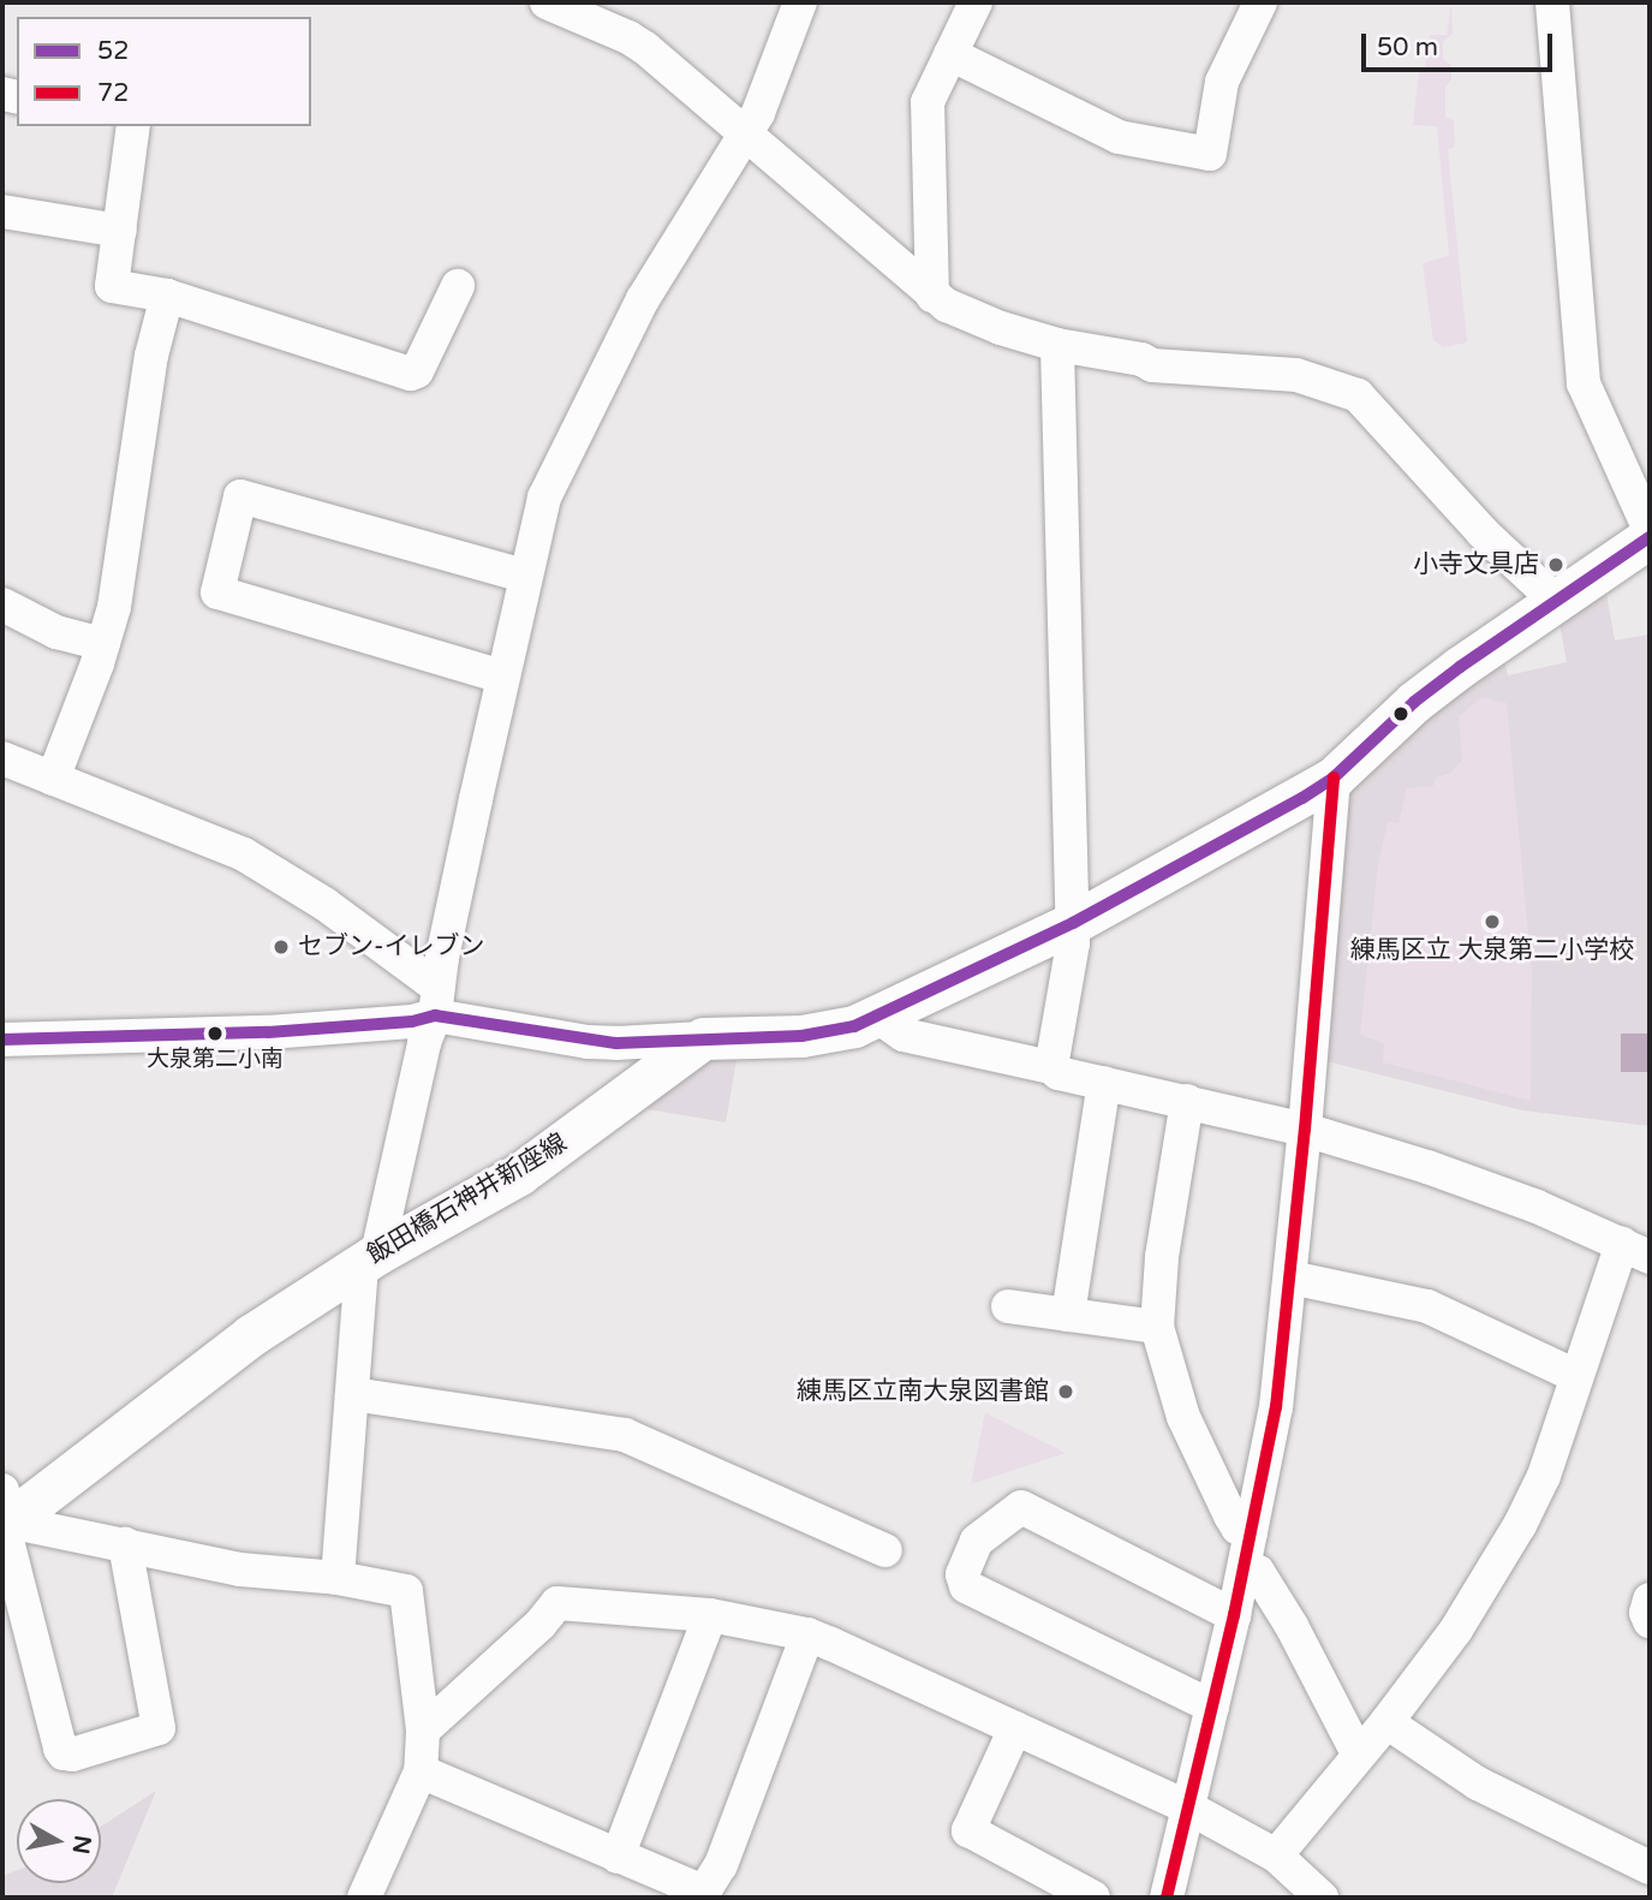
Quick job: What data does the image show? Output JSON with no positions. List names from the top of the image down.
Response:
{
  "streets": {
    "main road": ["飯田橋石神井新座線"]
  },
  "places": [
    "小寺文具店",
    "練馬区立 大泉第二小学校",
    "セブン-イレブン",
    "大泉第二小南",
    "練馬区立南大泉図書館"
  ],
  "lines": ["transit line 52", "transit line 72"],
  "legend": ["52", "72"],
  "scale_bar": "50 m",
  "north": "right"
}
